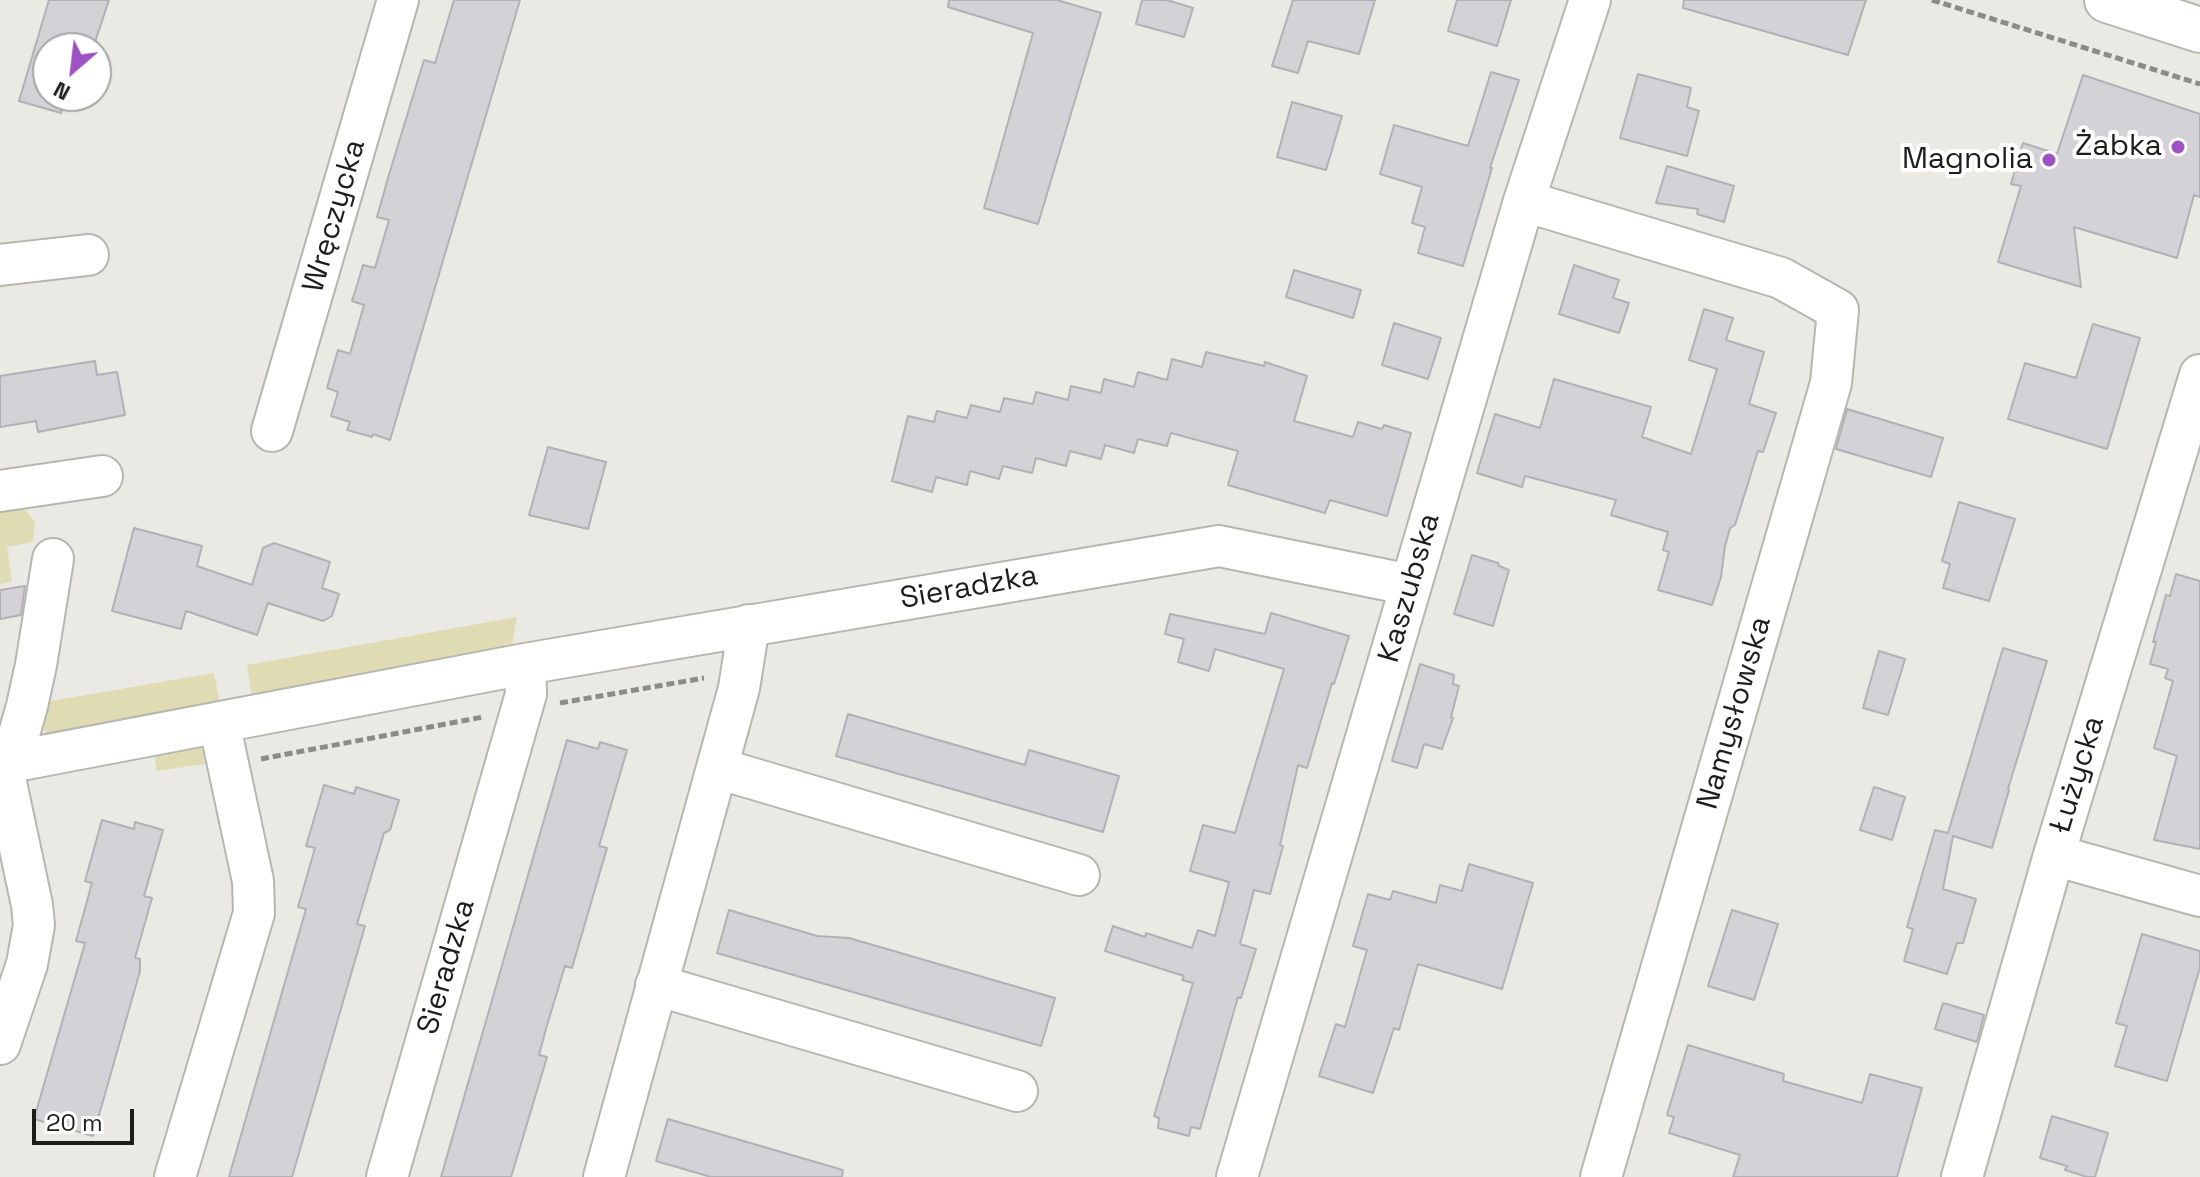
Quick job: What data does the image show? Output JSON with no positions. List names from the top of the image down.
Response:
{
  "streets": {
    "street": [
      "Wręczycka",
      "Sieradzka",
      "Kaszubska",
      "Namysłowska",
      "Łużycka"
    ]
  },
  "crossings": [
    ["Sieradzka", "Kaszubska"],
    ["Kaszubska", "Namysłowska"]
  ],
  "places": ["Żabka", "Magnolia"],
  "scale_bar": "20 m",
  "north": "bottom left"
}
